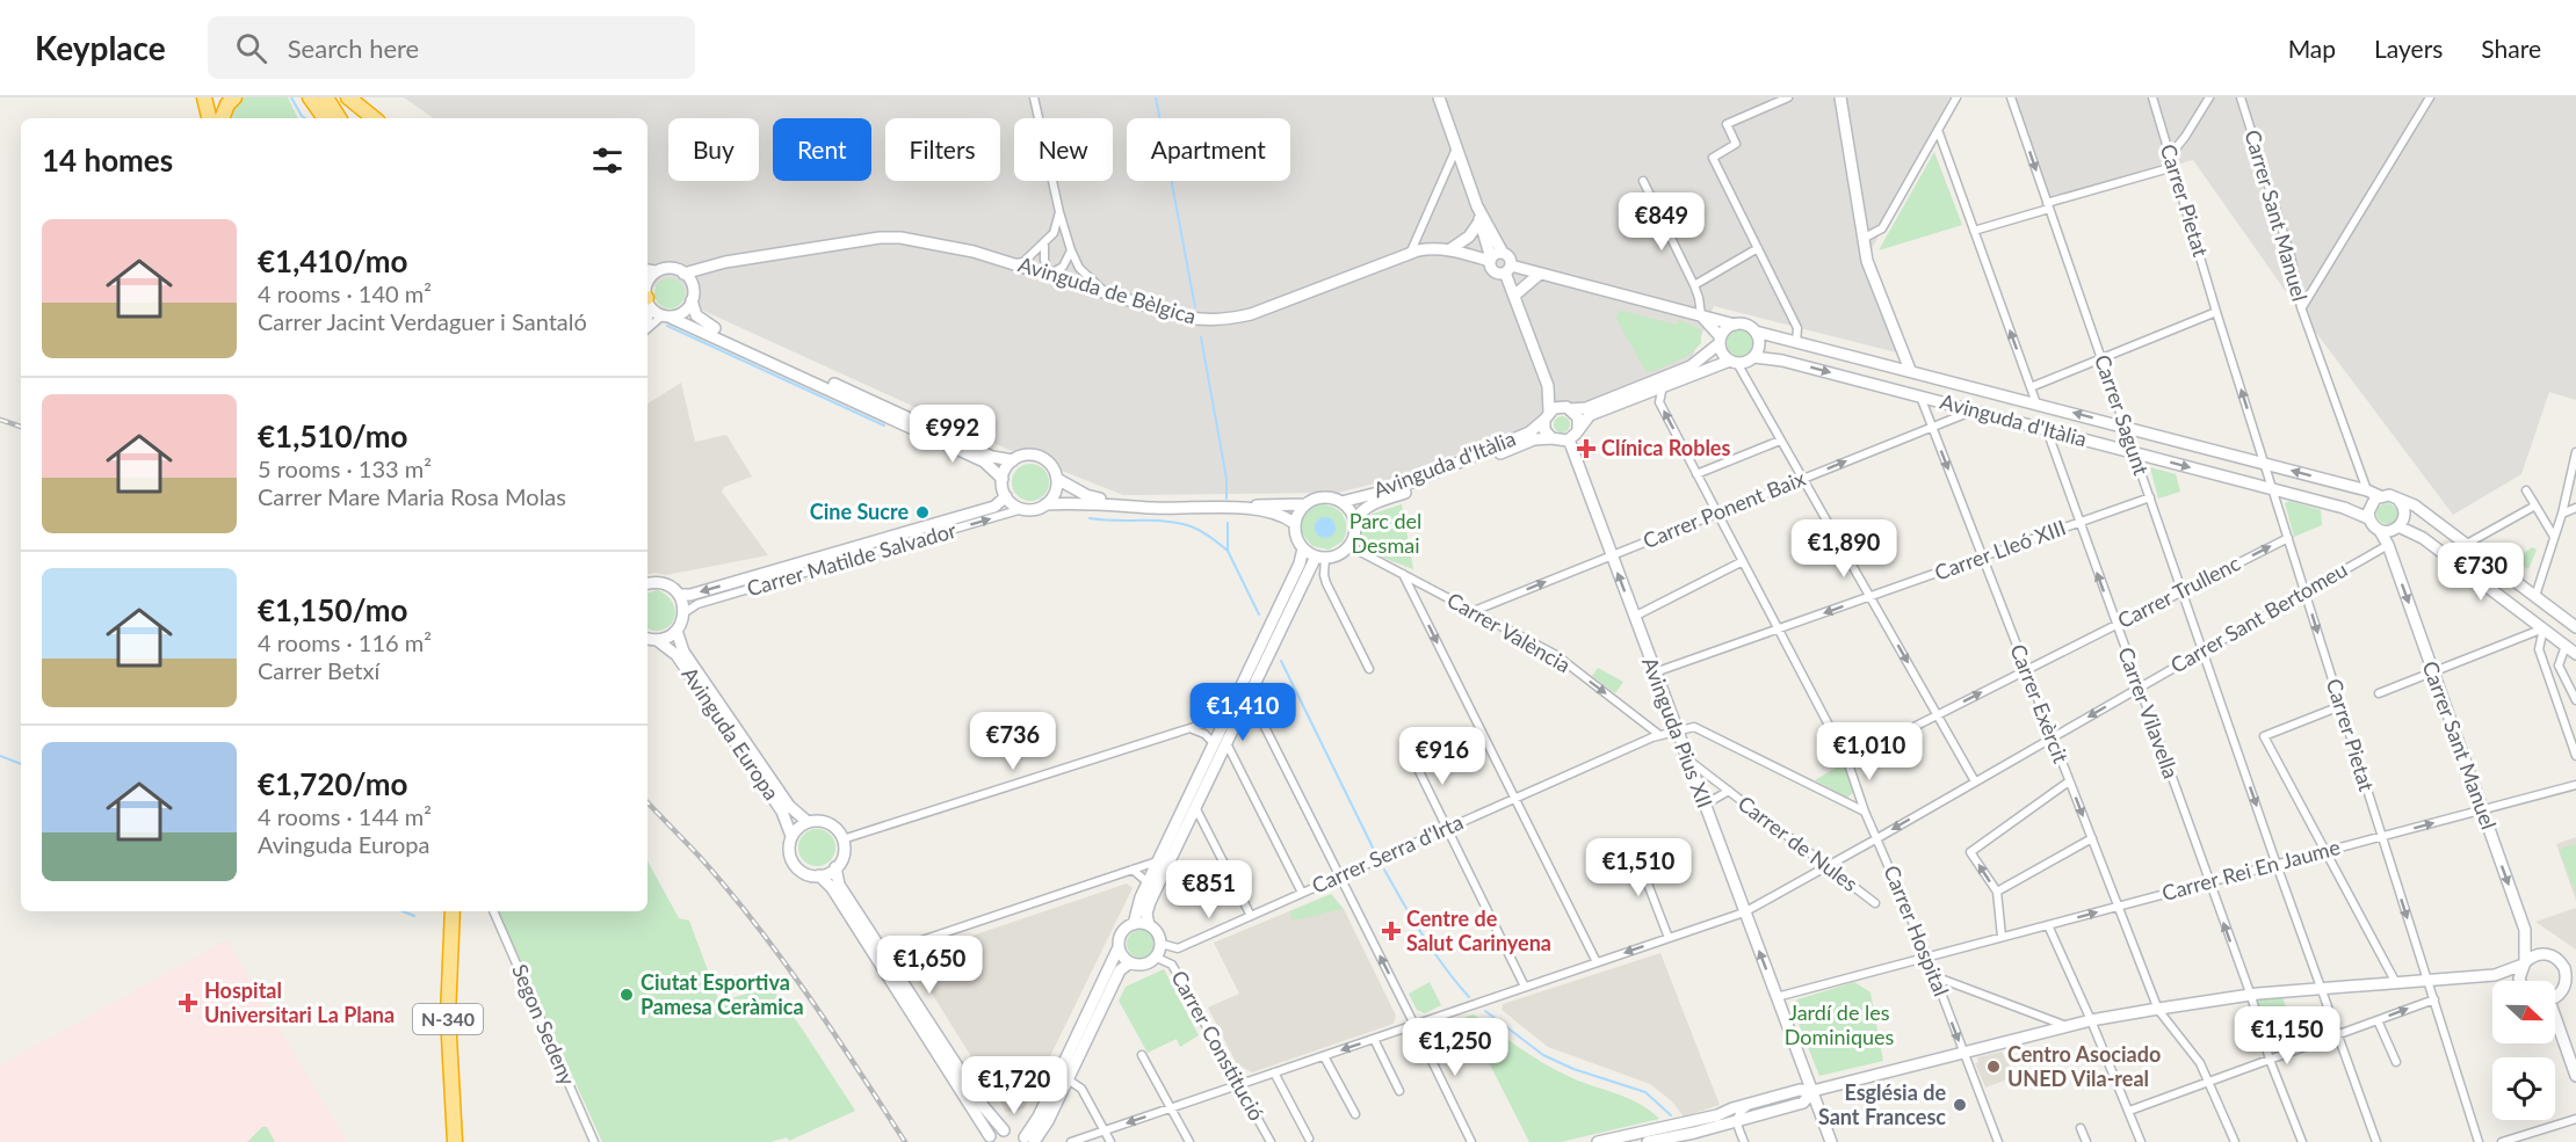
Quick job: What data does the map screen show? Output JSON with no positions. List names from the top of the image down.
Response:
{
  "streets": {
    "highway": ["N-340"],
    "main road": [
      "Carrer Sant Manuel",
      "Avinguda de Bèlgica",
      "Avinguda d'Itàlia",
      "Carrer Matilde Salvador",
      "Avinguda Pius XII",
      "Avinguda Europa"
    ],
    "street": [
      "Carrer Pietat",
      "Carrer Sagunt",
      "Carrer Ponent Baix",
      "Carrer Lleó XIII",
      "Carrer Trullenc",
      "Carrer Sant Bertomeu",
      "Carrer València",
      "Carrer Exèrcit",
      "Carrer Vilavella",
      "Carrer de Nules",
      "Carrer Serra d'Irta",
      "Carrer Rei En Jaume",
      "Carrer Hospital",
      "Segon Sedeny",
      "Carrer Constitució"
    ]
  },
  "crossings": [
    ["Carrer Pietat", "Avinguda d'Itàlia"],
    ["Carrer Pietat", "Carrer Trullenc"],
    ["Carrer Pietat", "Carrer Sant Bertomeu"],
    ["Carrer Pietat", "Carrer Rei En Jaume"],
    ["Carrer Sant Manuel", "Avinguda d'Itàlia"],
    ["Carrer Sant Manuel", "Carrer Sant Bertomeu"],
    ["Carrer Sant Manuel", "Carrer Rei En Jaume"],
    ["Carrer Sagunt", "Avinguda d'Itàlia"],
    ["Carrer Sagunt", "Carrer Lleó XIII"],
    ["Carrer Sagunt", "Carrer Trullenc"],
    ["Carrer Sagunt", "Carrer Sant Bertomeu"],
    ["Carrer Sagunt", "Carrer Rei En Jaume"],
    ["Avinguda d'Itàlia", "Carrer Ponent Baix"],
    ["Avinguda d'Itàlia", "Carrer València"],
    ["Avinguda d'Itàlia", "Carrer Exèrcit"],
    ["Avinguda d'Itàlia", "Carrer Vilavella"],
    ["Avinguda d'Itàlia", "Avinguda Pius XII"],
    ["Carrer Ponent Baix", "Carrer València"],
    ["Carrer Ponent Baix", "Carrer Exèrcit"],
    ["Carrer Ponent Baix", "Avinguda Pius XII"],
    ["Carrer Ponent Baix", "Carrer Hospital"],
    ["Carrer Lleó XIII", "Carrer Exèrcit"],
    ["Carrer Lleó XIII", "Carrer Vilavella"],
    ["Carrer Lleó XIII", "Avinguda Pius XII"],
    ["Carrer Lleó XIII", "Carrer Hospital"],
    ["Carrer Trullenc", "Carrer Exèrcit"],
    ["Carrer Trullenc", "Carrer Vilavella"],
    ["Carrer Trullenc", "Carrer Hospital"],
    ["Carrer Sant Bertomeu", "Carrer Exèrcit"],
    ["Carrer Sant Bertomeu", "Carrer Vilavella"],
    ["Carrer Sant Bertomeu", "Avinguda Pius XII"],
    ["Carrer Sant Bertomeu", "Carrer de Nules"],
    ["Carrer Sant Bertomeu", "Carrer Hospital"],
    ["Carrer Sant Bertomeu", "Carrer Constitució"],
    ["Carrer València", "Carrer Serra d'Irta"],
    ["Carrer Exèrcit", "Carrer Rei En Jaume"],
    ["Carrer Vilavella", "Carrer Rei En Jaume"],
    ["Avinguda Pius XII", "Carrer de Nules"],
    ["Avinguda Pius XII", "Carrer Serra d'Irta"],
    ["Avinguda Pius XII", "Carrer Rei En Jaume"],
    ["Carrer Rei En Jaume", "Carrer Hospital"]
  ],
  "one_way": ["Carrer Ponent Baix", "Carrer Trullenc", "Carrer València"],
  "parks": ["Parc del Desmai", "Jardí de les Dominiques"],
  "places": {
    "health": ["Clínica Robles", "Centre de Salut Carinyena", "Hospital Universitari La Plana"],
    "other": [
      "Cine Sucre",
      "Ciutat Esportiva Pamesa Ceràmica",
      "Centro Asociado UNED Vila-real",
      "Església de Sant Francesc"
    ]
  },
  "north": "right",
  "page": {
    "header": "Keyplace",
    "search": "Search here",
    "nav": ["Map", "Layers", "Share"],
    "chip": [
      "Buy",
      "Rent",
      "Filters",
      "New",
      "Apartment"
    ],
    "heading": "14 homes",
    "price": [
      "€849",
      "€992",
      "€1,890",
      "€730",
      "€1,410",
      "€736",
      "€1,010",
      "€916",
      "€1,510",
      "€851",
      "€1,650",
      "€1,150",
      "€1,250",
      "€1,720"
    ],
    "list": [
      {
        "name": "€1,410/mo",
        "note": "4 rooms · 140 m² · Carrer Jacint Verdaguer i Santaló"
      },
      {
        "name": "€1,510/mo",
        "note": "5 rooms · 133 m² · Carrer Mare Maria Rosa Molas"
      },
      {
        "name": "€1,150/mo",
        "note": "4 rooms · 116 m² · Carrer Betxí"
      },
      {
        "name": "€1,720/mo",
        "note": "4 rooms · 144 m² · Avinguda Europa"
      }
    ]
  }
}
